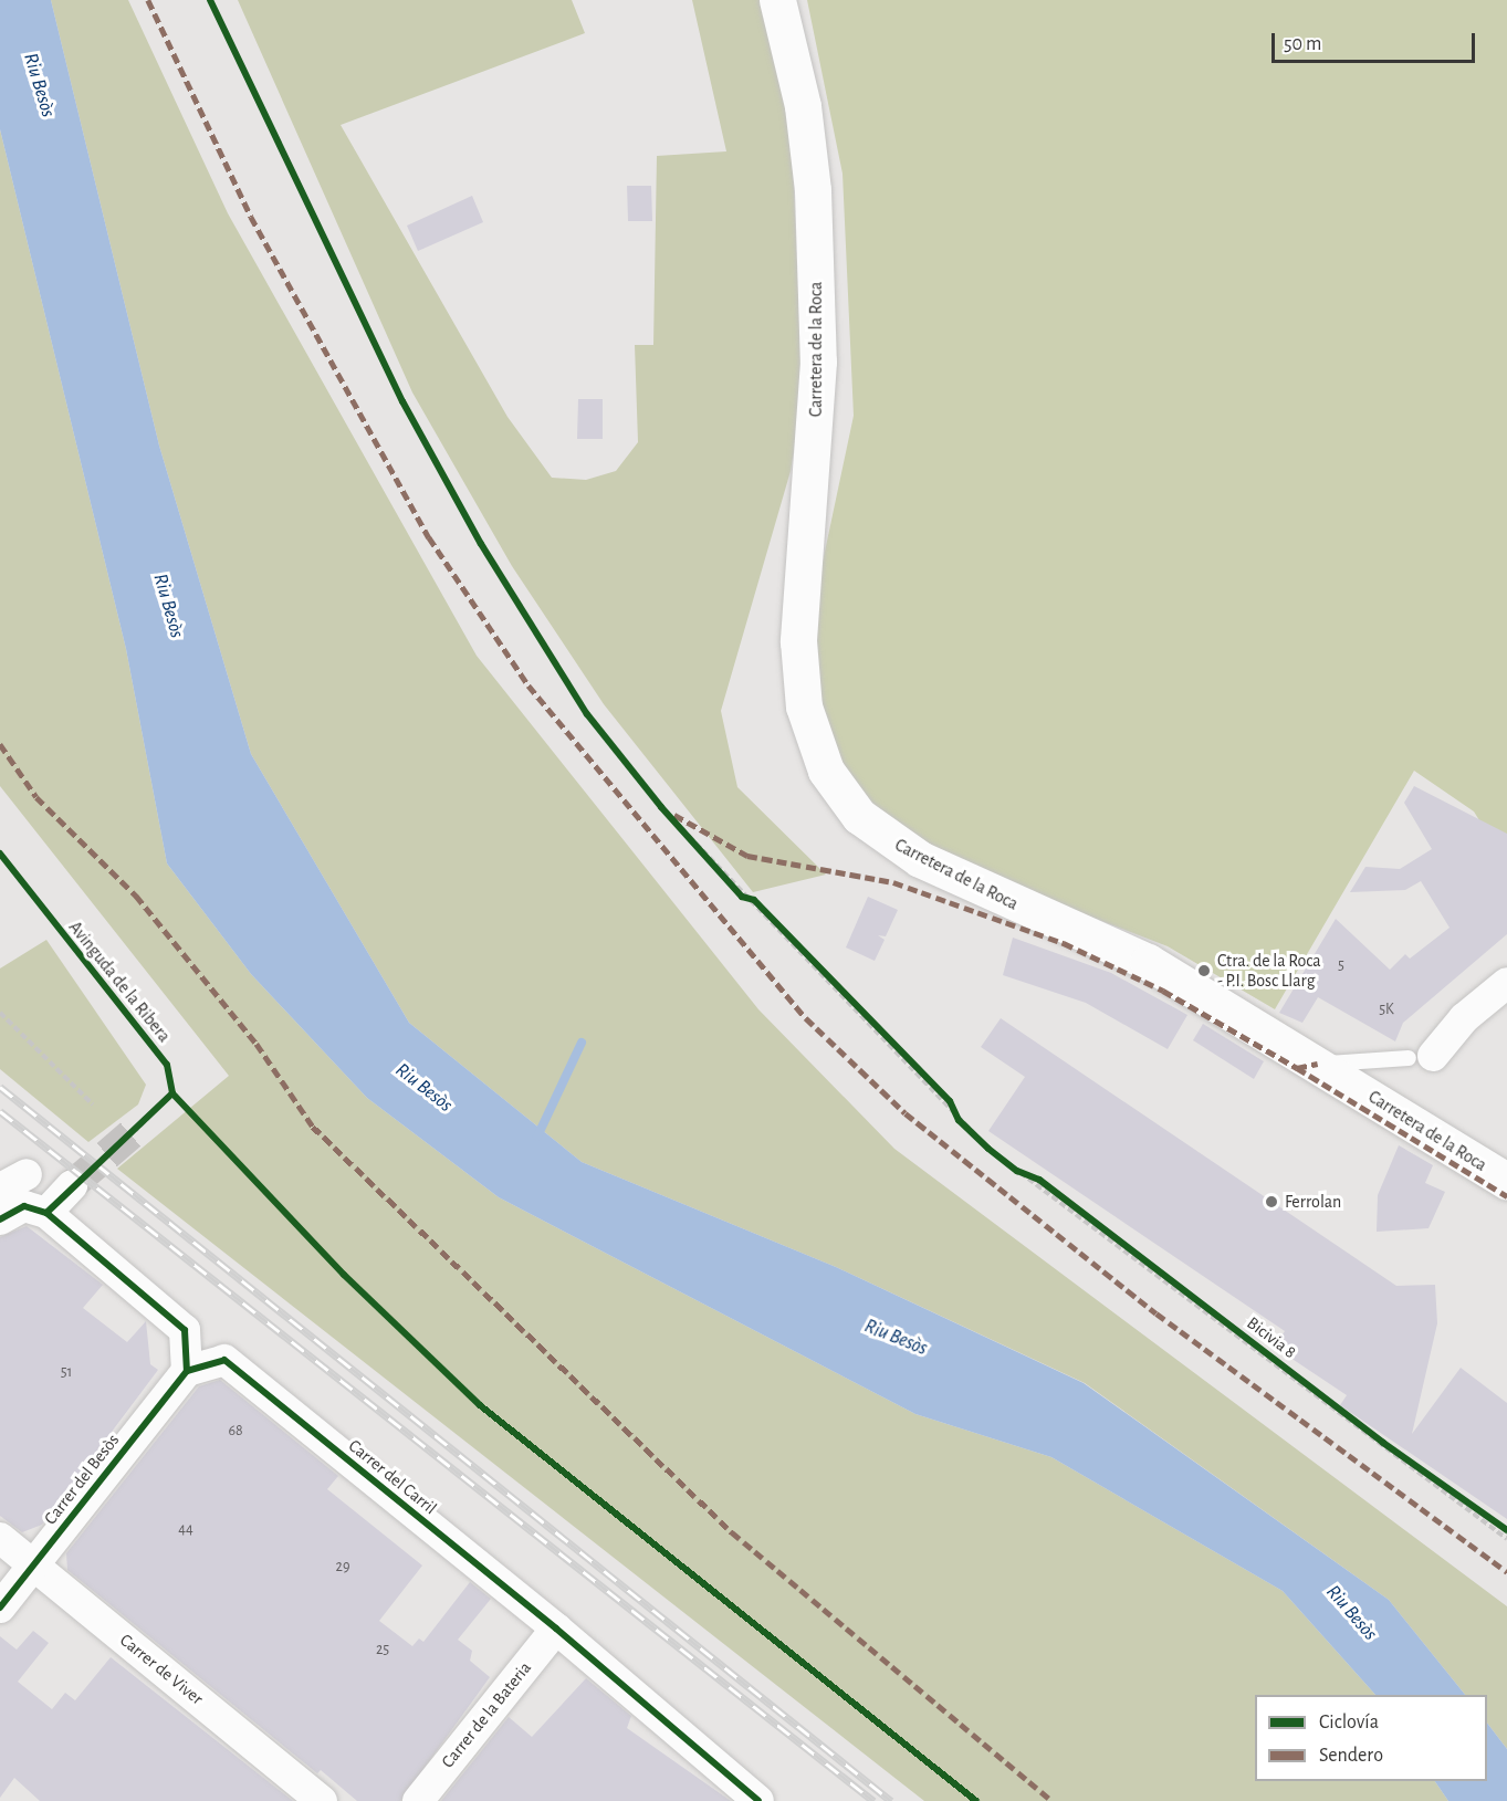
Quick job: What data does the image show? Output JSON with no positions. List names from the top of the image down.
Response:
{
  "streets": {
    "street": [
      "Carretera de la Roca",
      "Carrer del Carril",
      "Carrer del Besòs",
      "Carrer de Viver",
      "Carrer de la Bateria"
    ],
    "cycle path": ["Avinguda de la Ribera", "Bicivia 8"]
  },
  "crossings": [
    ["Carrer del Carril", "Carrer del Besòs"],
    ["Carrer del Carril", "Carrer de la Bateria"],
    ["Carrer del Besòs", "Carrer de Viver"]
  ],
  "water": ["Riu Besòs"],
  "places": ["Ctra. de la Roca - P.I. Bosc Llarg", "Ferrolan"],
  "house_numbers": [
    "5",
    "5K",
    "51",
    "68",
    "44",
    "29",
    "25"
  ],
  "legend": ["Ciclovía", "Sendero"],
  "scale_bar": "50 m"
}
